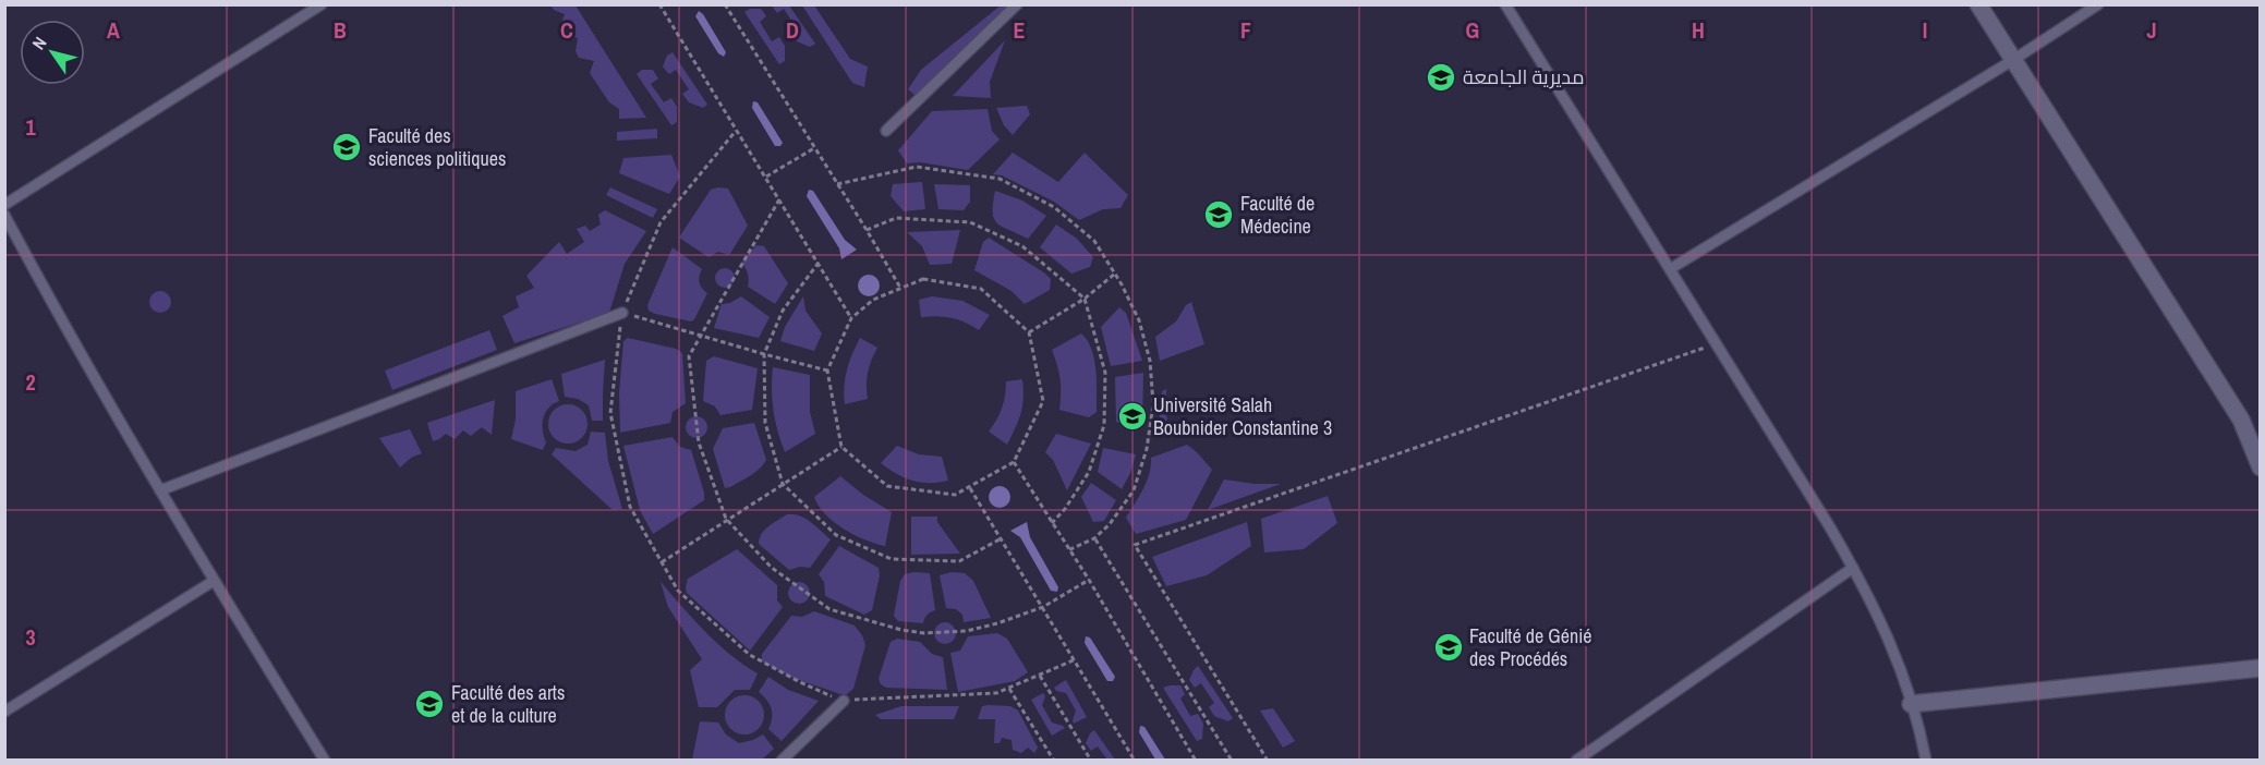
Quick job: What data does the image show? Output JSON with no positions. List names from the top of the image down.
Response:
{
  "places": {
    "school or university": [
      "مديرية الجامعة",
      "Faculté des sciences politiques",
      "Faculté de Médecine",
      "Université Salah Boubnider Constantine 3",
      "Faculté de Génié des Procédés",
      "Faculté des arts et de la culture"
    ]
  },
  "north": "top left",
  "grid": {
    "columns": [
      "A",
      "B",
      "C",
      "D",
      "E",
      "F",
      "G",
      "H",
      "I",
      "J"
    ],
    "rows": ["1", "2", "3"]
  }
}
